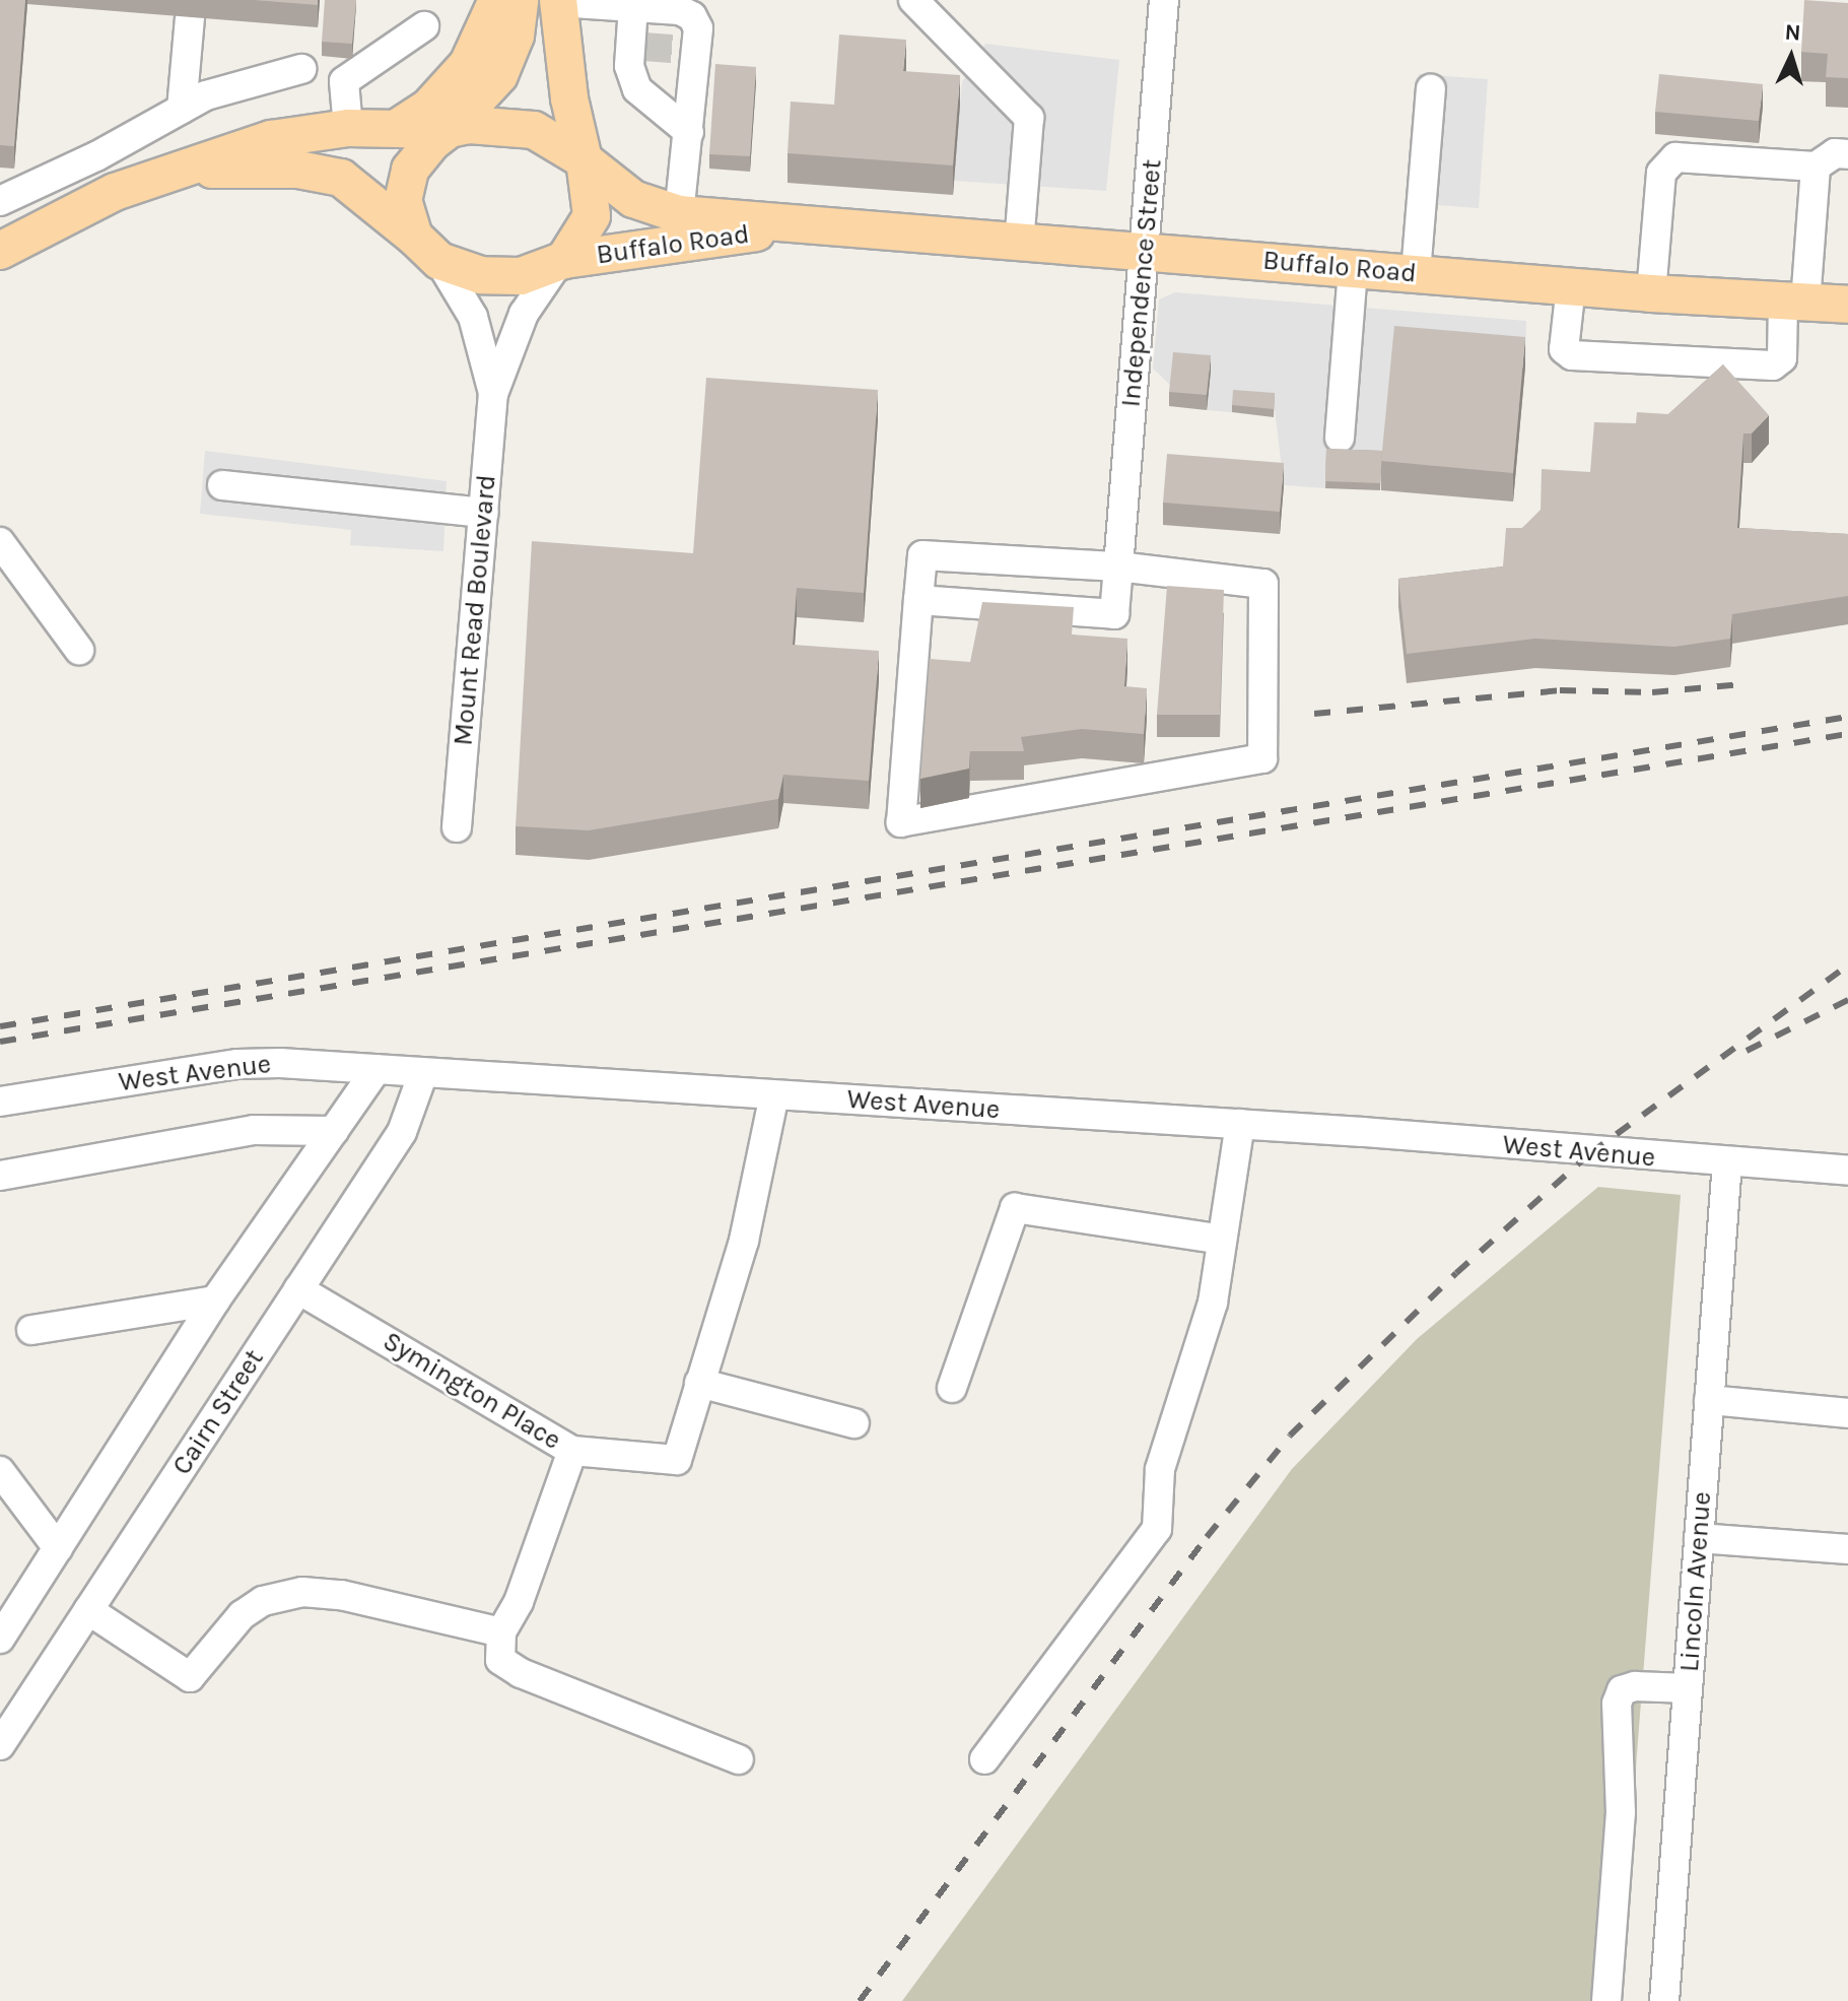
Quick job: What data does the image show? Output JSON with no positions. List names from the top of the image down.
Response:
{
  "streets": {
    "main road": ["Buffalo Road"],
    "street": [
      "Independence Street",
      "Mount Read Boulevard",
      "West Avenue",
      "Symington Place",
      "Cairn Street",
      "Lincoln Avenue"
    ]
  },
  "crossings": [
    ["Buffalo Road", "Independence Street"],
    ["West Avenue", "Cairn Street"],
    ["West Avenue", "Lincoln Avenue"],
    ["Symington Place", "Cairn Street"]
  ],
  "north": "top"
}
